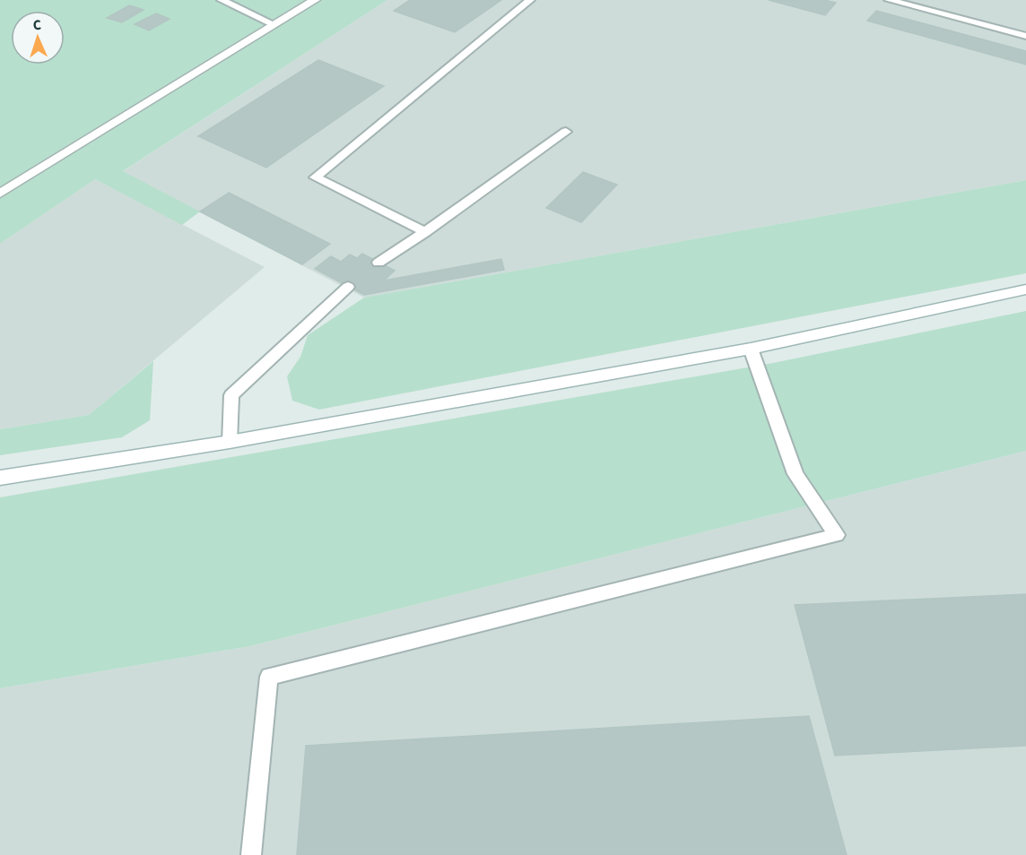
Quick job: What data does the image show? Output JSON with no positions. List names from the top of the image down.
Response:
{
  "north": "top"
}
